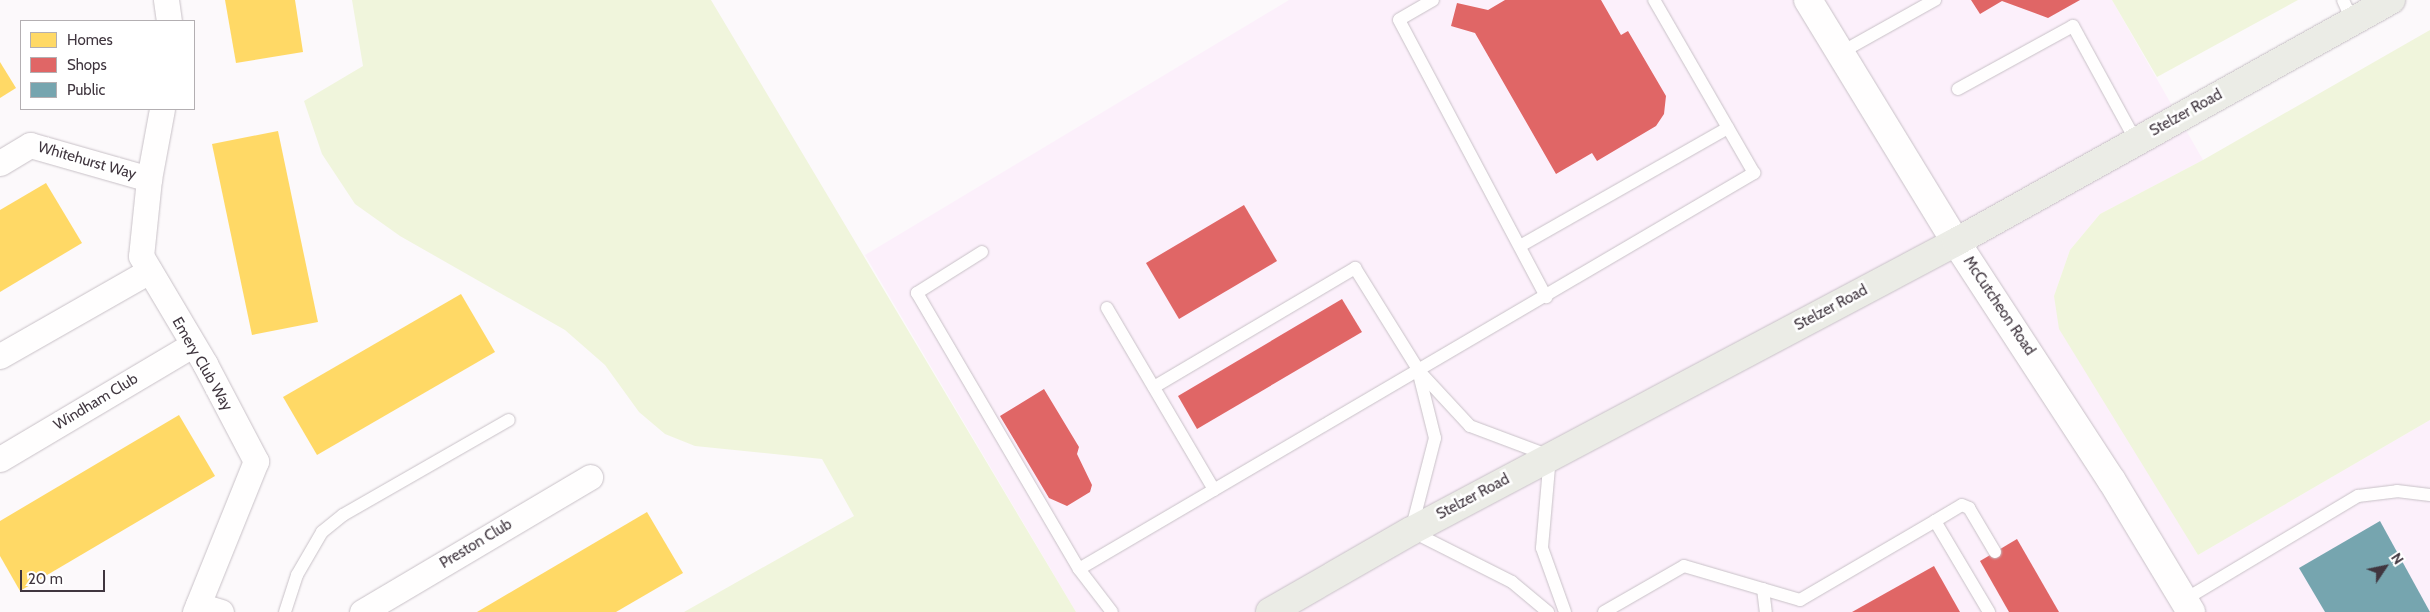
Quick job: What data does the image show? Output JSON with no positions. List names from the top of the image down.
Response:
{
  "streets": {
    "main road": ["Stelzer Road", "McCutcheon Road"],
    "street": [
      "Whitehurst Way",
      "Emery Club Way",
      "Windham Club",
      "Preston Club"
    ]
  },
  "crossings": [
    ["Stelzer Road", "McCutcheon Road"],
    ["Whitehurst Way", "Emery Club Way"],
    ["Emery Club Way", "Windham Club"]
  ],
  "legend": ["Homes", "Shops", "Public"],
  "scale_bar": "20 m",
  "north": "top right"
}
